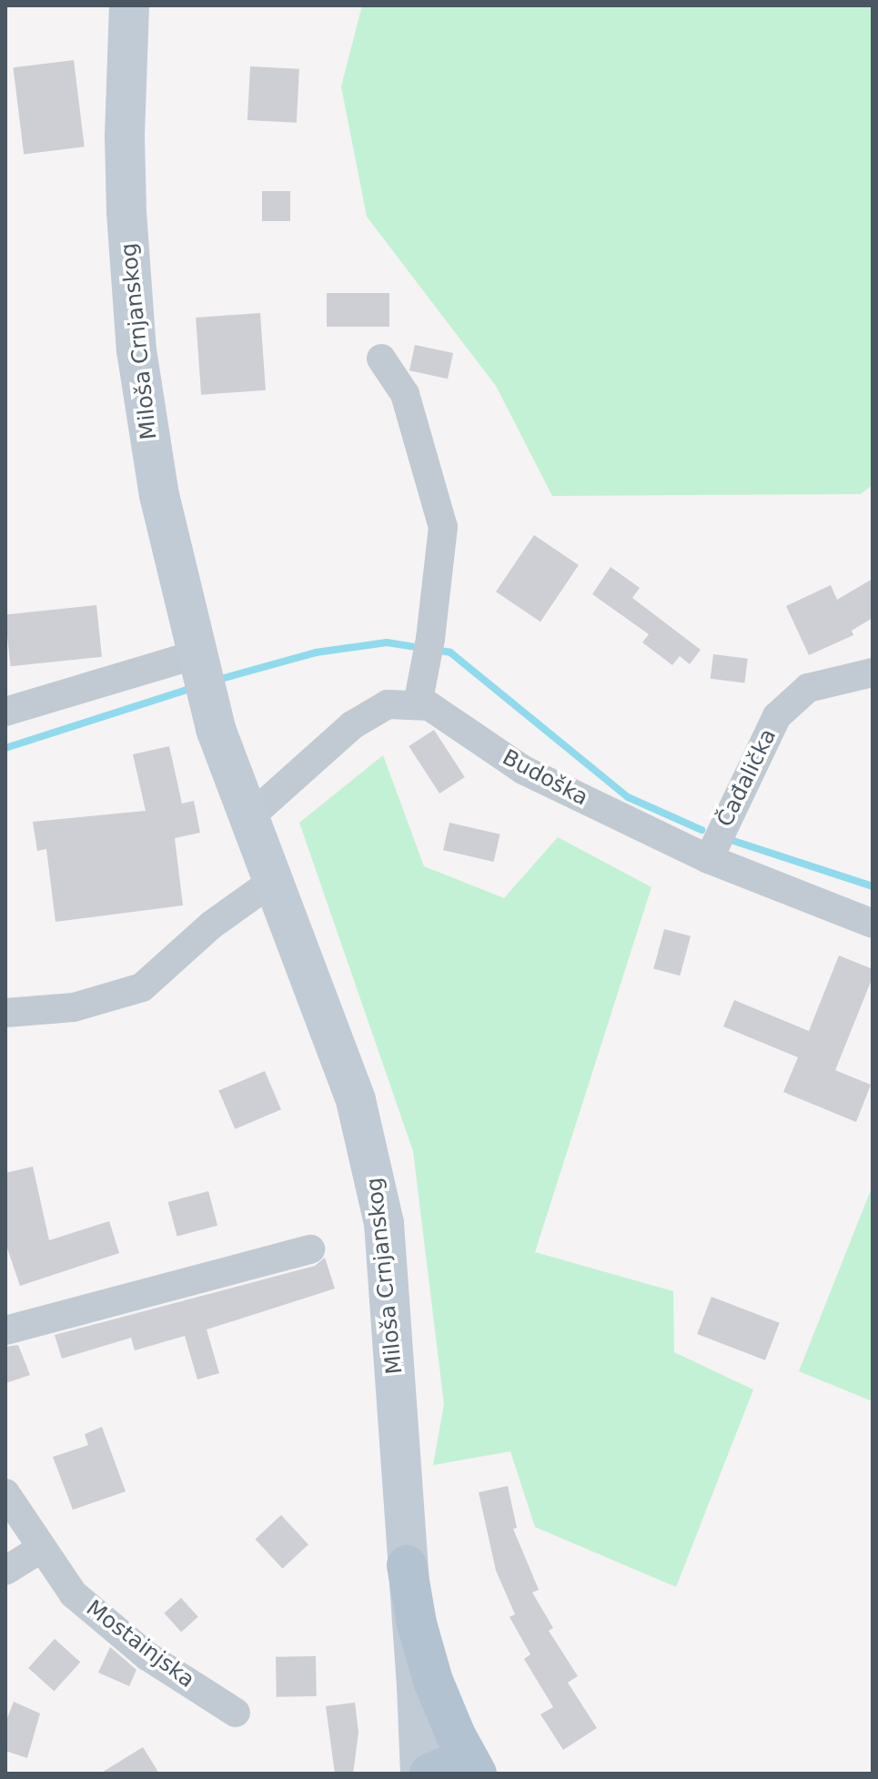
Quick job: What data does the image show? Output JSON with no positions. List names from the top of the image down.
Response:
{
  "streets": {
    "main road": ["Miloša Crnjanskog"],
    "street": ["Budoška", "Čađalička", "Mostainjska"]
  },
  "crossings": [
    ["Budoška", "Čađalička"]
  ]
}
